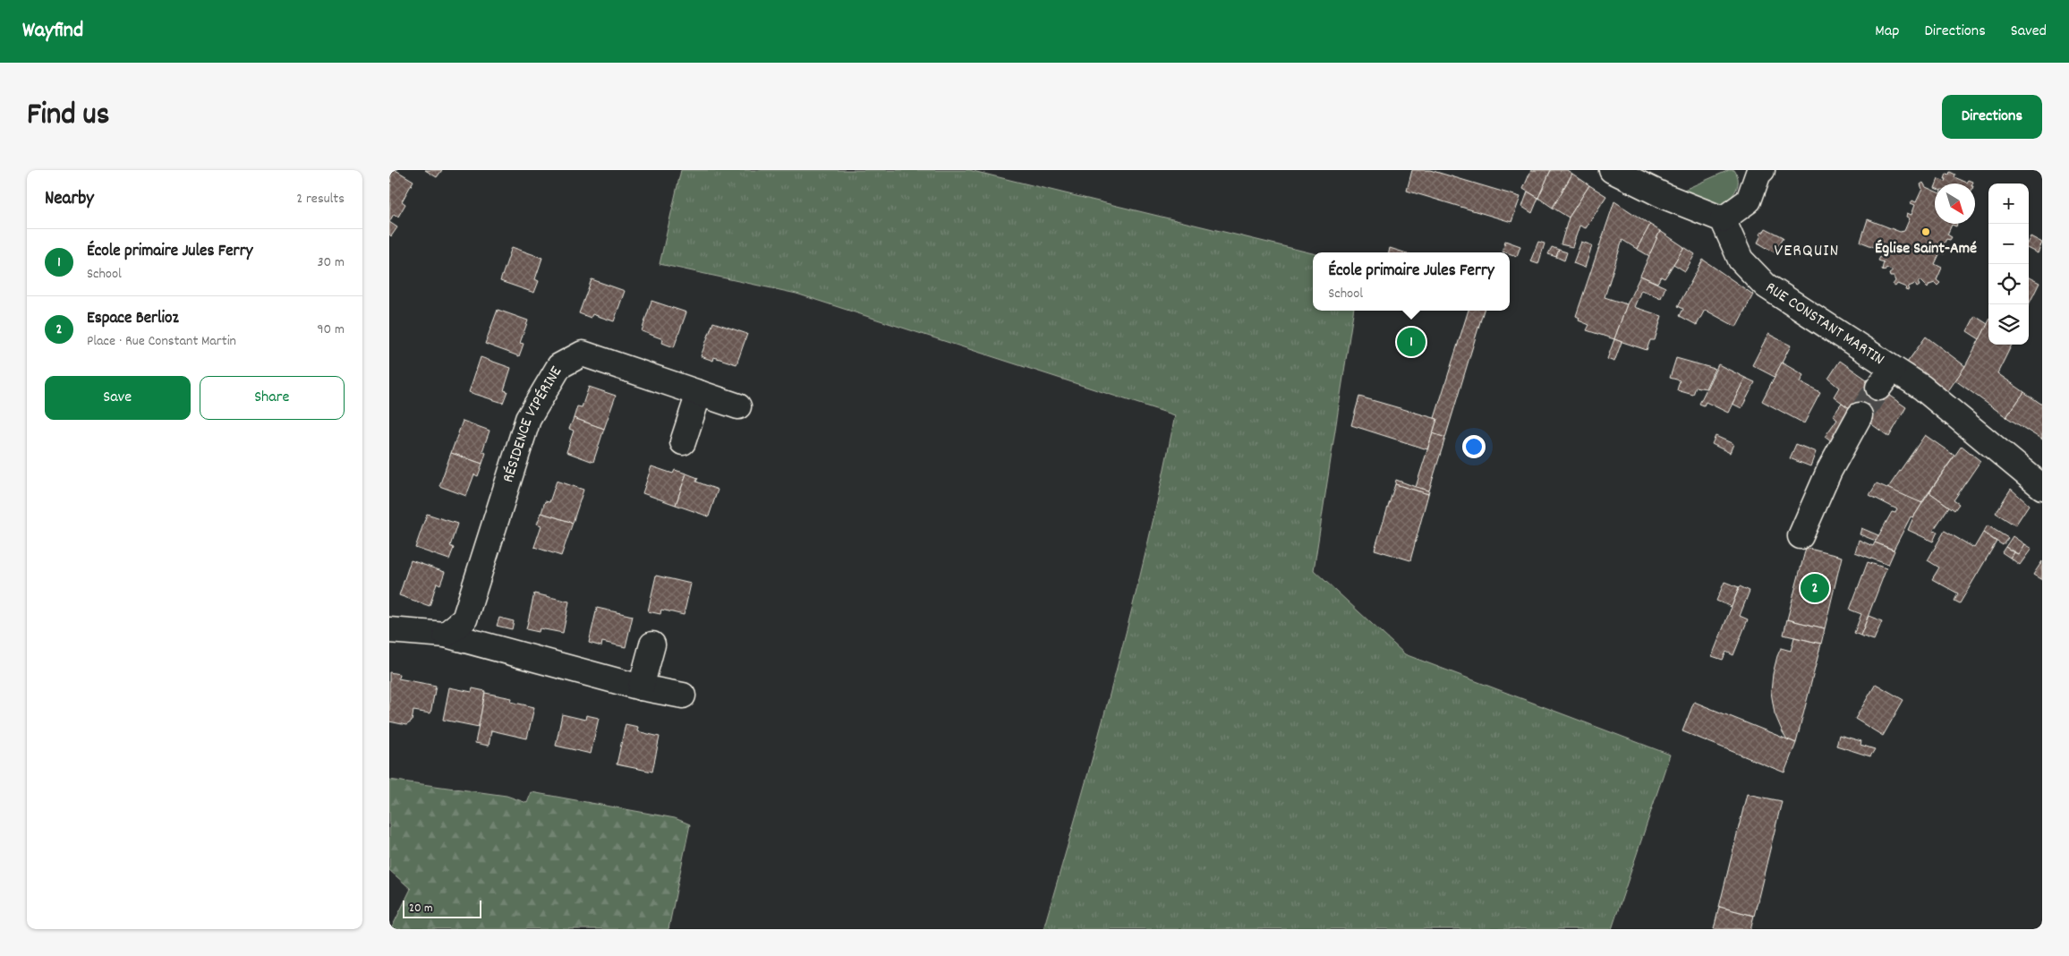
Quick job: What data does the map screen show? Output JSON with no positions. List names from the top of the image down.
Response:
{
  "streets": {
    "street": ["RUE CONSTANT MARTIN", "RÉSIDENCE VIPÉRINE"]
  },
  "districts": ["VERQUIN"],
  "places": ["Église Saint-Amé"],
  "scale_bar": "20 m",
  "north": "bottom right",
  "page": {
    "header": "Wayfind",
    "nav": ["Map", "Directions", "Saved"],
    "title": "Find us",
    "buttons": [
      "Directions",
      ["Save", "Share"]
    ],
    "heading": ["Nearby", "2 results"],
    "map_buttons": ["+", "−"],
    "list": [
      {
        "mark": "1",
        "name": "École primaire Jules Ferry",
        "note": "School",
        "value": "30 m"
      },
      {
        "mark": "2",
        "name": "Espace Berlioz",
        "note": "Place · Rue Constant Martin",
        "value": "90 m"
      }
    ],
    "popup": ["École primaire Jules Ferry", "School"],
    "pins": ["1", "2"],
    "scale": "20 m"
  }
}
